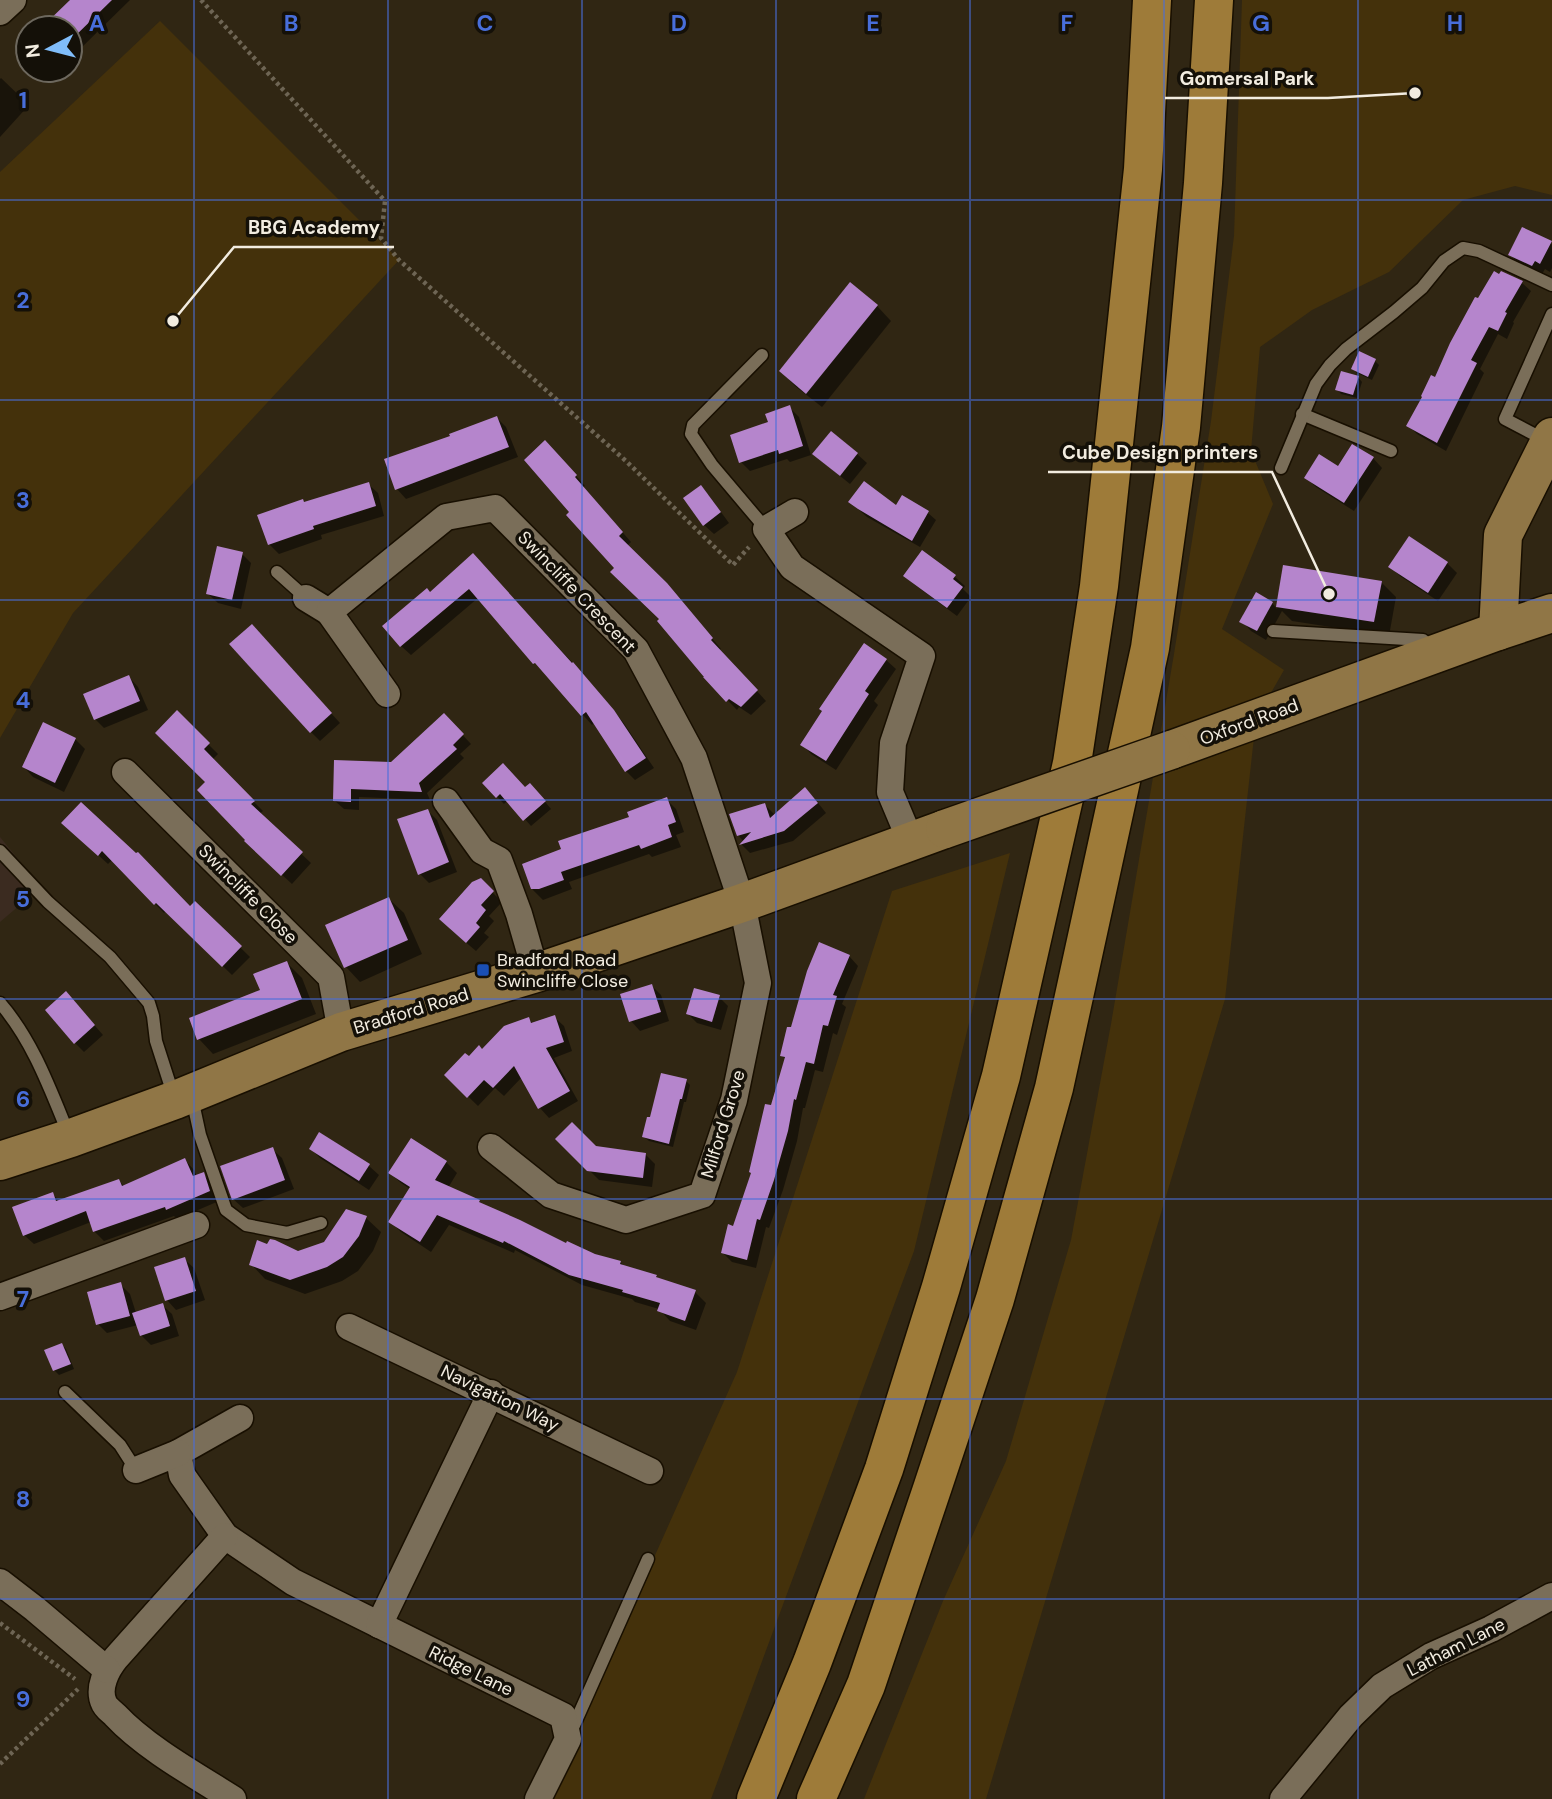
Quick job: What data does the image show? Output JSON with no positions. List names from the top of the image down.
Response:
{
  "streets": {
    "main road": ["Oxford Road", "Bradford Road"],
    "street": [
      "Swincliffe Crescent",
      "Swincliffe Close",
      "Milford Grove",
      "Navigation Way",
      "Latham Lane",
      "Ridge Lane"
    ]
  },
  "crossings": [
    ["Swincliffe Crescent", "Bradford Road"],
    ["Swincliffe Crescent", "Milford Grove"],
    ["Oxford Road", "Bradford Road"],
    ["Swincliffe Close", "Bradford Road"],
    ["Bradford Road", "Milford Grove"]
  ],
  "places": {
    "other": ["Gomersal Park", "BBG Academy", "Cube Design printers"],
    "transit": ["Bradford Road Swincliffe Close"]
  },
  "north": "left",
  "grid": {
    "columns": [
      "A",
      "B",
      "C",
      "D",
      "E",
      "F",
      "G",
      "H"
    ],
    "rows": [
      "1",
      "2",
      "3",
      "4",
      "5",
      "6",
      "7",
      "8",
      "9"
    ]
  }
}
